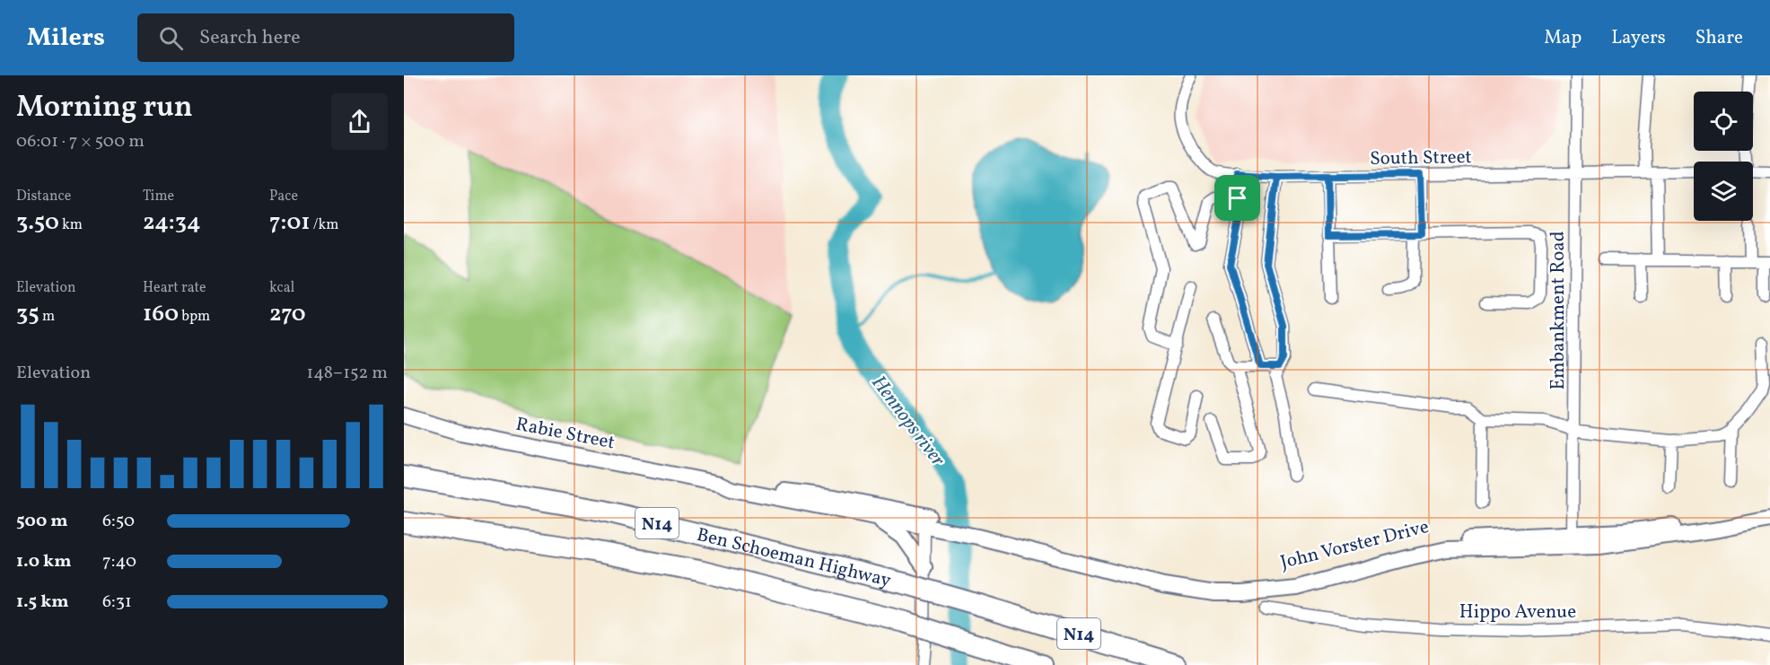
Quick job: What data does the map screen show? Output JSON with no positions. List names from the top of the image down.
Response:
{
  "streets": {
    "highway": ["N14", "Ben Schoeman Highway"],
    "main road": ["Rabie Street", "John Vorster Drive"],
    "street": ["South Street", "Embankment Road", "Hippo Avenue"]
  },
  "crossings": [
    ["South Street", "Embankment Road"],
    ["Embankment Road", "John Vorster Drive"],
    ["Rabie Street", "John Vorster Drive"]
  ],
  "water": ["Hennops river"],
  "page": {
    "header": "Milers",
    "search": "Search here",
    "nav": ["Map", "Layers", "Share"],
    "heading": ["Morning run", "06:01 · 7 × 500 m"],
    "stats": [
      ["Distance", "3.50 km"],
      ["Time", "24:34"],
      ["Pace", "7:01 /km"],
      ["Elevation", "35 m"],
      ["Heart rate", "160 bpm"],
      ["kcal", "270"]
    ],
    "chart": ["Elevation", "148–152 m"],
    "list": [
      {
        "name": "500 m",
        "note": "6:50"
      },
      {
        "name": "1.0 km",
        "note": "7:40"
      },
      {
        "name": "1.5 km",
        "note": "6:31"
      }
    ]
  }
}
